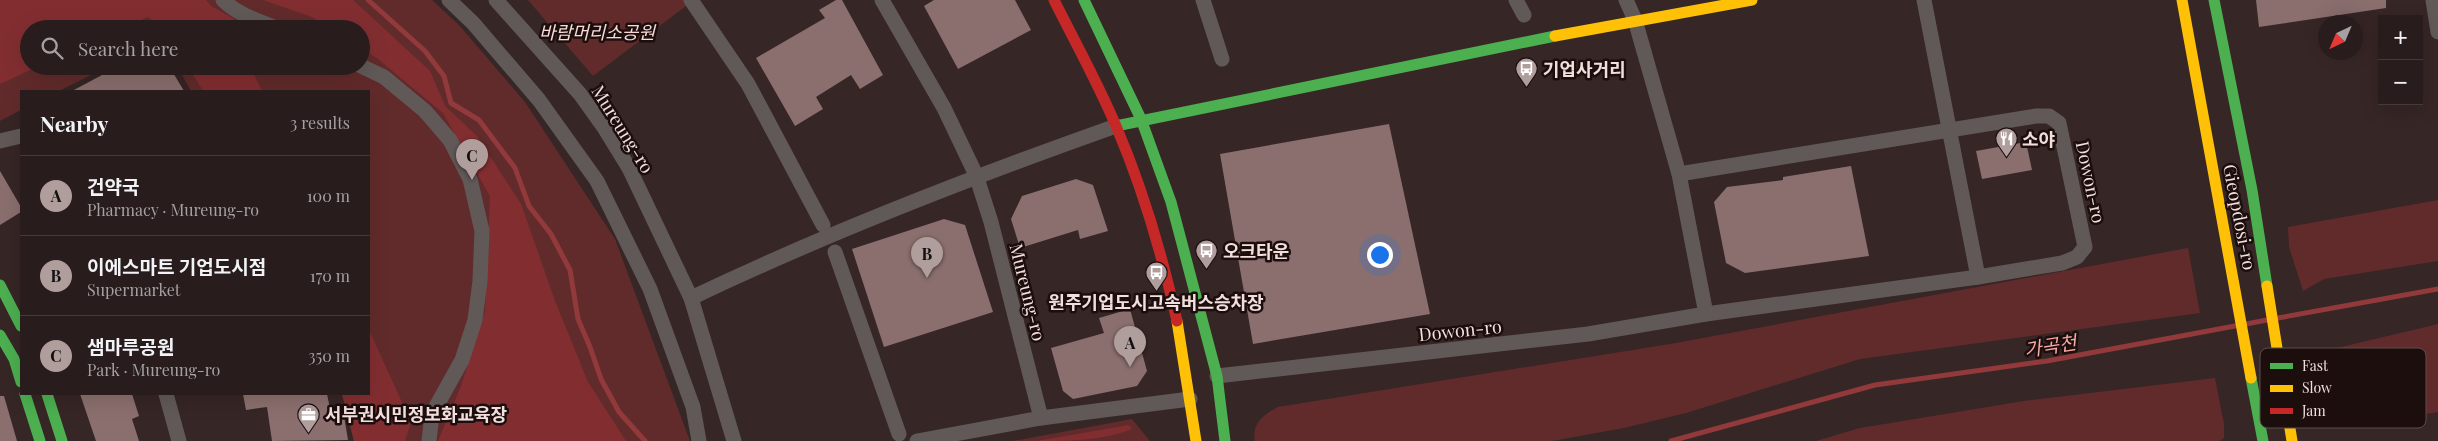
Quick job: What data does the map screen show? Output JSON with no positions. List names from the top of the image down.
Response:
{
  "streets": {
    "street": ["Mureung-ro", "Dowon-ro", "Gieopdosi-ro"]
  },
  "water": ["가곡천"],
  "parks": ["바람머리소공원"],
  "places": {
    "bus stop": ["기업사거리", "오크타운", "원주기업도시고속버스승차장"],
    "restaurant": ["소야"],
    "office": ["서부권시민정보화교육장"]
  },
  "legend": ["Fast", "Slow", "Jam"],
  "north": "bottom left",
  "page": {
    "map_buttons": ["+", "−"],
    "search": "Search here",
    "heading": ["Nearby", "3 results"],
    "pins": ["C", "B", "A"],
    "list": [
      {
        "mark": "A",
        "name": "건약국",
        "note": "Pharmacy · Mureung-ro",
        "value": "100 m"
      },
      {
        "mark": "B",
        "name": "이에스마트 기업도시점",
        "note": "Supermarket",
        "value": "170 m"
      },
      {
        "mark": "C",
        "name": "샘마루공원",
        "note": "Park · Mureung-ro",
        "value": "350 m"
      }
    ]
  }
}
